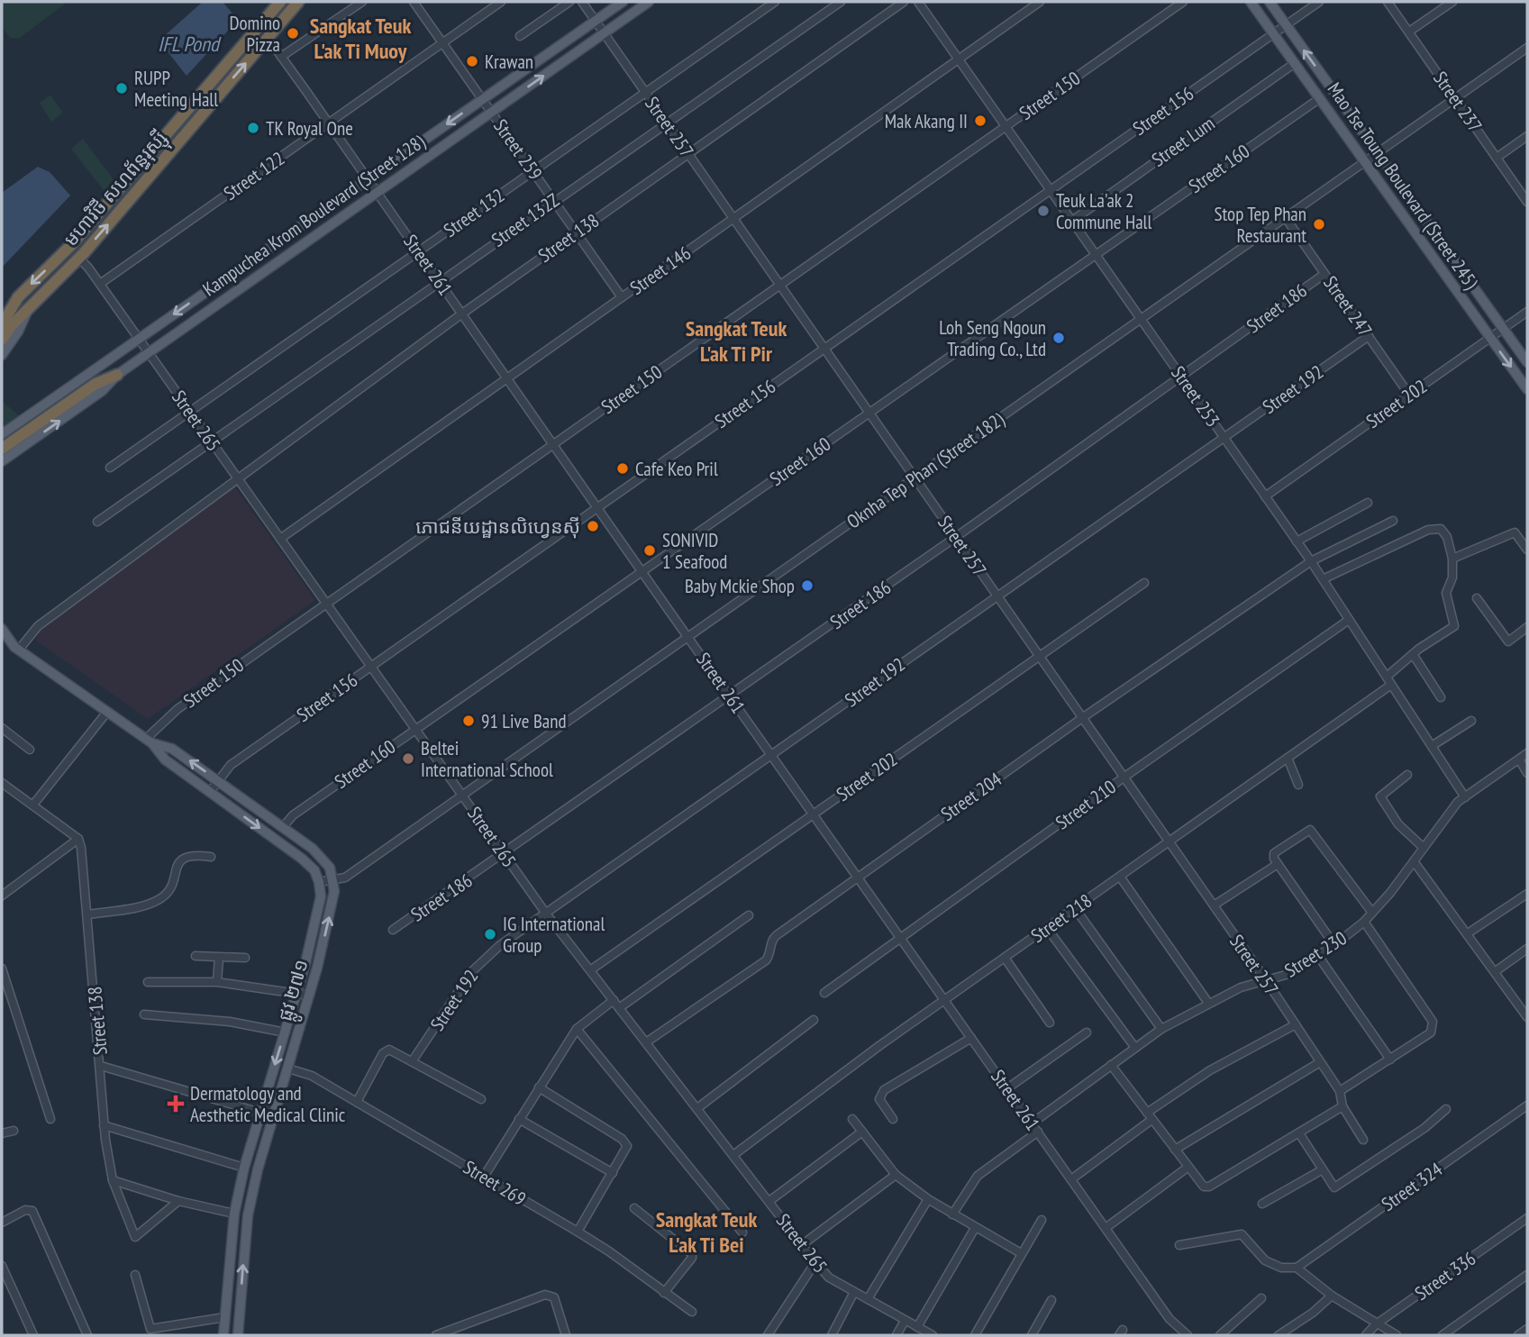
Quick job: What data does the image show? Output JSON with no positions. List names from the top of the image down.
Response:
{
  "streets": {
    "highway": ["មហាវិថី សហព័ន្ធរុស្ស៊ី"],
    "main road": ["Mao Tse Toung Boulevard (Street 245)", "Kampuchea Krom Boulevard (Street 128)", "ផ្លូវ ២៧១"],
    "street": [
      "Street 150",
      "Street 237",
      "Street 156",
      "Street 257",
      "Street Lum",
      "Street 259",
      "Street 160",
      "Street 122",
      "Street 132",
      "Street 132Z",
      "Street 138",
      "Street 261",
      "Street 146",
      "Street 247",
      "Street 186",
      "Street 192",
      "Street 253",
      "Street 202",
      "Street 265",
      "Oknha Tep Phan (Street 182)",
      "Street 204",
      "Street 210",
      "Street 218",
      "Street 230",
      "Street 269",
      "Street 324",
      "Street 336"
    ]
  },
  "crossings": [
    ["Street 150", "Street 257"],
    ["Street 150", "Street 261"],
    ["Street 150", "Street 253"],
    ["Street 150", "Street 265"],
    ["Street 237", "Oknha Tep Phan (Street 182)"],
    ["Street 156", "Street 257"],
    ["Street 156", "Mao Tse Toung Boulevard (Street 245)"],
    ["Street 156", "Street 261"],
    ["Street 156", "Street 253"],
    ["Street 156", "Street 265"],
    ["Street 257", "Street 160"],
    ["Street 257", "Street 132"],
    ["Street 257", "Kampuchea Krom Boulevard (Street 128)"],
    ["Street 257", "Street 132Z"],
    ["Street 257", "Street 138"],
    ["Street 257", "Street 146"],
    ["Street 257", "Street 186"],
    ["Street 257", "Street 192"],
    ["Street 257", "Street 202"],
    ["Street 257", "Oknha Tep Phan (Street 182)"],
    ["Street 257", "Street 204"],
    ["Street 257", "Street 210"],
    ["Street 257", "Street 218"],
    ["Street 257", "Street 230"],
    ["Street Lum", "Mao Tse Toung Boulevard (Street 245)"],
    ["Street Lum", "Street 253"],
    ["Street 259", "Street 122"],
    ["Street 259", "Street 132"],
    ["Street 259", "Kampuchea Krom Boulevard (Street 128)"],
    ["Street 259", "Street 132Z"],
    ["Street 259", "Street 138"],
    ["Street 259", "Street 146"],
    ["Street 160", "Mao Tse Toung Boulevard (Street 245)"],
    ["Street 160", "Street 261"],
    ["Street 160", "Street 253"],
    ["Street 160", "Street 265"],
    ["Street 122", "Street 261"],
    ["Street 122", "Street 265"],
    ["Mao Tse Toung Boulevard (Street 245)", "Street 202"],
    ["Mao Tse Toung Boulevard (Street 245)", "Oknha Tep Phan (Street 182)"],
    ["មហាវិថី សហព័ន្ធរុស្ស៊ី", "Street 261"],
    ["មហាវិថី សហព័ន្ធរុស្ស៊ី", "Street 265"],
    ["Street 132", "Street 261"],
    ["Street 132", "Street 265"],
    ["Kampuchea Krom Boulevard (Street 128)", "Street 261"],
    ["Kampuchea Krom Boulevard (Street 128)", "Street 265"],
    ["Street 132Z", "Street 261"],
    ["Street 132Z", "Street 265"],
    ["Street 138", "Street 261"],
    ["Street 138", "Street 265"],
    ["Street 261", "Street 146"],
    ["Street 261", "Street 186"],
    ["Street 261", "Street 192"],
    ["Street 261", "Street 202"],
    ["Street 261", "Oknha Tep Phan (Street 182)"],
    ["Street 261", "Street 204"],
    ["Street 261", "Street 210"],
    ["Street 261", "Street 218"],
    ["Street 261", "Street 230"],
    ["Street 146", "Street 253"],
    ["Street 146", "Street 265"],
    ["Street 247", "Street 186"],
    ["Street 247", "Street 192"],
    ["Street 247", "Street 202"],
    ["Street 247", "Oknha Tep Phan (Street 182)"],
    ["Street 186", "Street 253"],
    ["Street 186", "Street 265"],
    ["Street 192", "Street 253"],
    ["Street 192", "Street 265"],
    ["Street 253", "Street 202"],
    ["Street 253", "Oknha Tep Phan (Street 182)"],
    ["Street 253", "Street 204"],
    ["Street 253", "Street 210"],
    ["Street 253", "Street 218"],
    ["Street 253", "Street 230"],
    ["Street 202", "Street 265"],
    ["Street 265", "Oknha Tep Phan (Street 182)"],
    ["Street 265", "Street 204"],
    ["Street 265", "Street 218"],
    ["Oknha Tep Phan (Street 182)", "ផ្លូវ ២៧១"],
    ["ផ្លូវ ២៧១", "Street 269"]
  ],
  "districts": ["Sangkat Teuk L'ak Ti Muoy", "Sangkat Teuk L'ak Ti Pir", "Sangkat Teuk L'ak Ti Bei"],
  "water": ["IFL Pond"],
  "places": {
    "other": [
      "Domino Pizza",
      "Krawan",
      "RUPP Meeting Hall",
      "Mak Akang II",
      "TK Royal One",
      "Teuk La'ak 2 Commune Hall",
      "Stop Tep Phan Restaurant",
      "Loh Seng Ngoun Trading Co., Ltd",
      "Cafe Keo Pril",
      "ភោជនីយដ្ឋានលិហ្វេនសុី",
      "SONIVID 1 Seafood",
      "Baby Mckie Shop",
      "91 Live Band",
      "Beltei International School",
      "IG International Group"
    ],
    "health": ["Dermatology and Aesthetic Medical Clinic"]
  }
}
